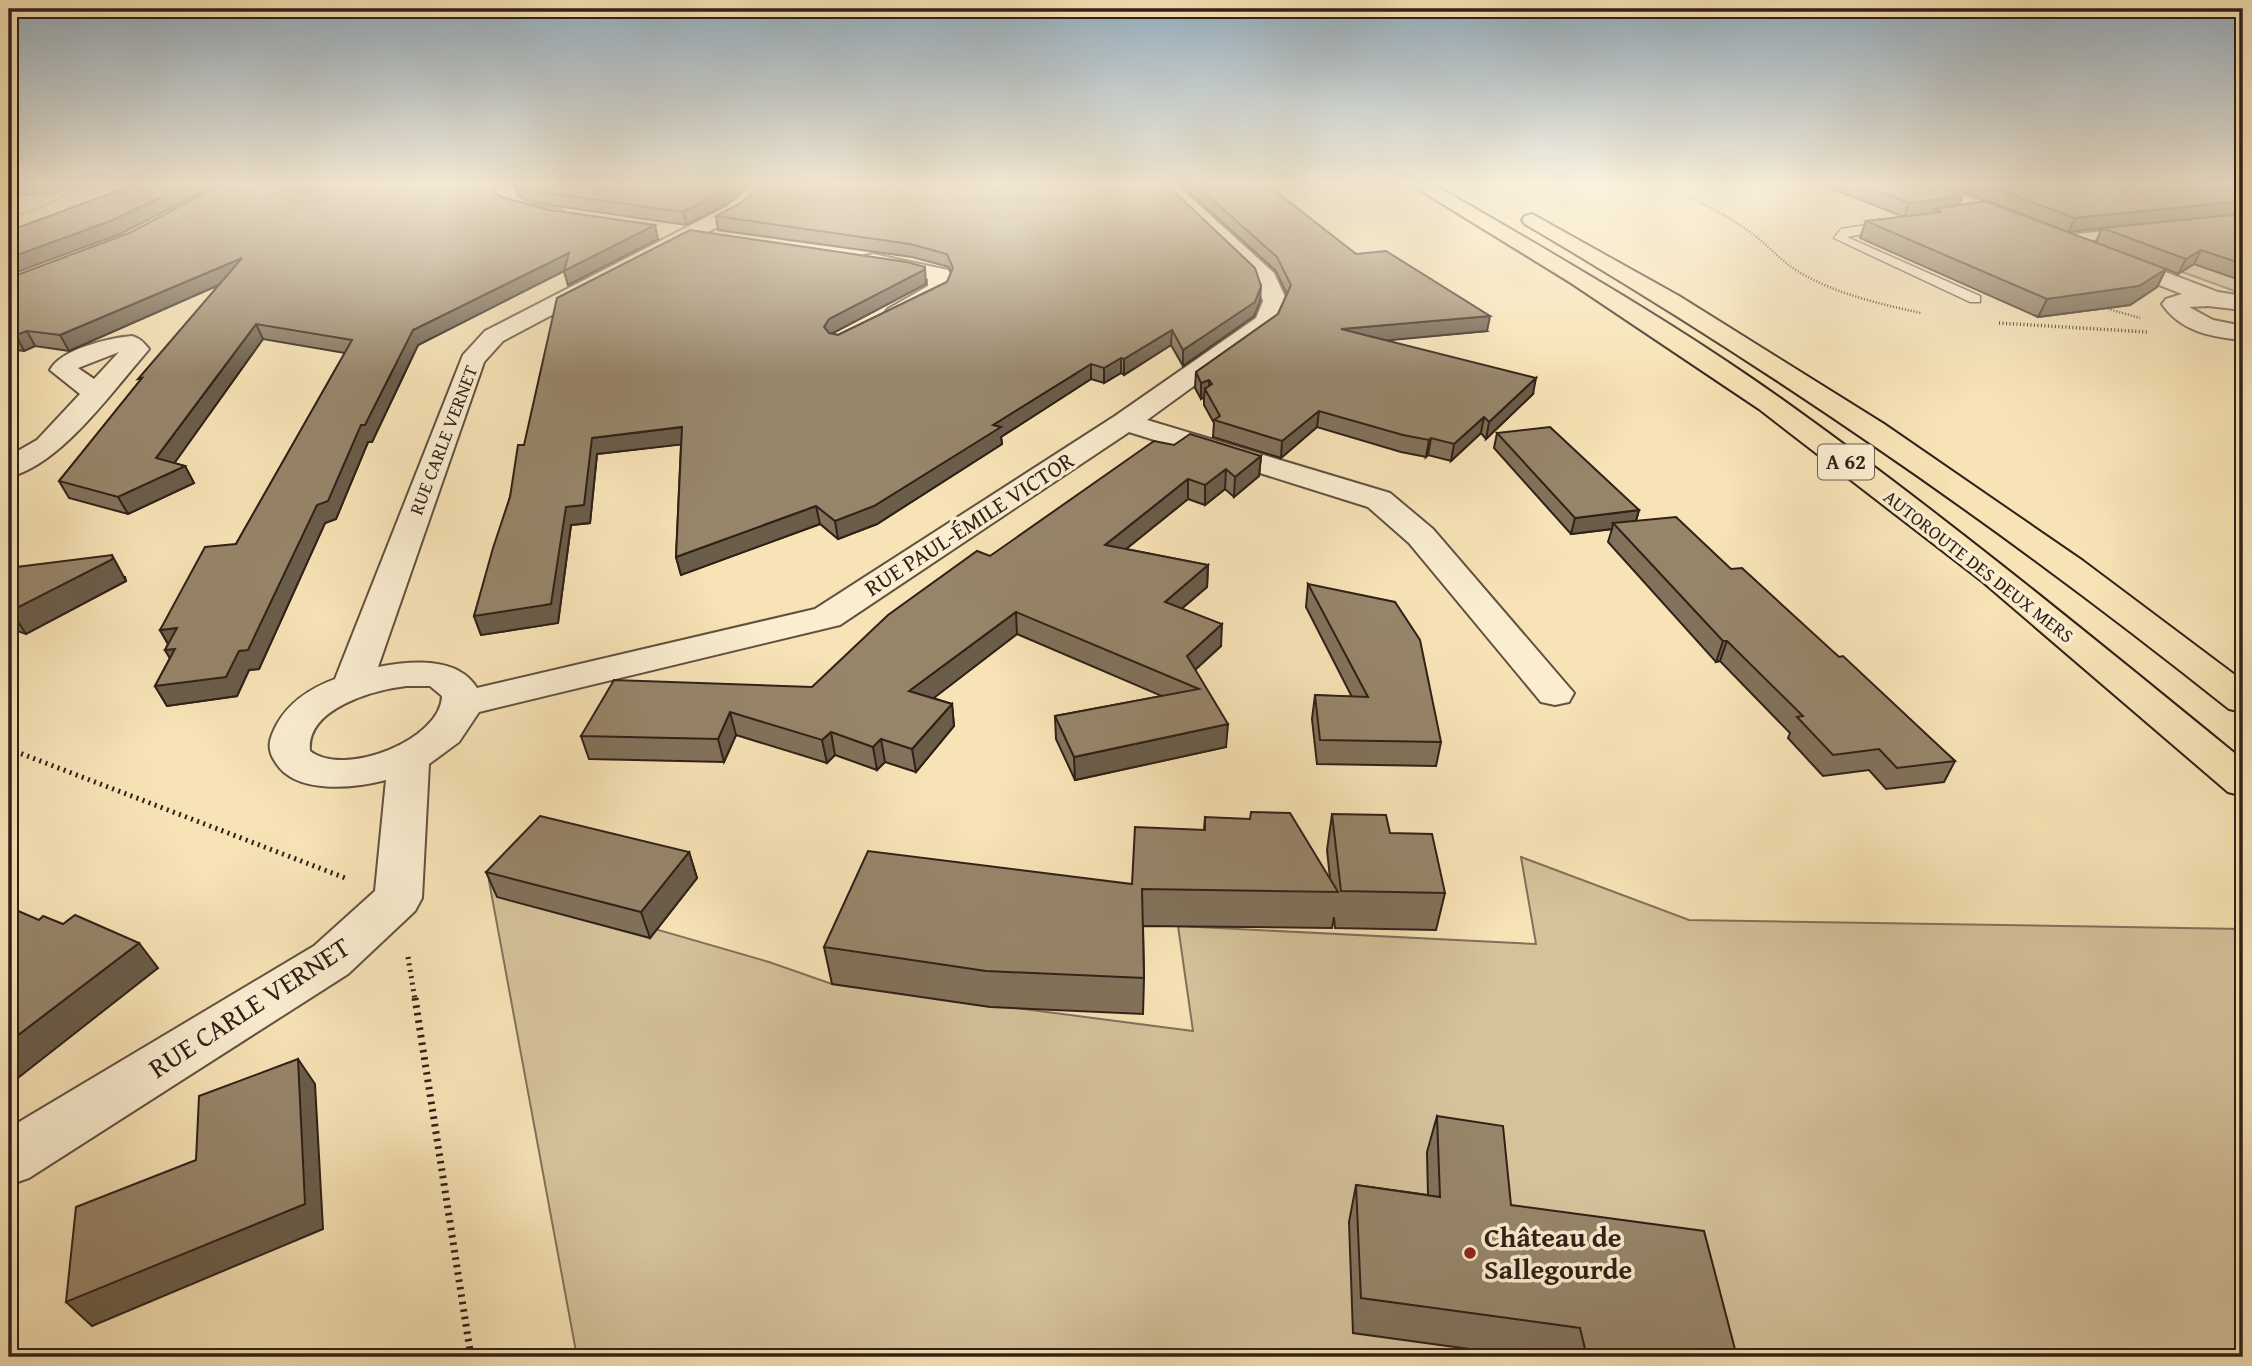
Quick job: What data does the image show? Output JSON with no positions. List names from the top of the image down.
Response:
{
  "streets": {
    "highway": ["A 62", "AUTOROUTE DES DEUX MERS"],
    "street": ["RUE CARLE VERNET", "RUE PAUL-ÉMILE VICTOR"]
  },
  "places": ["Château de Sallegourde"]
}
